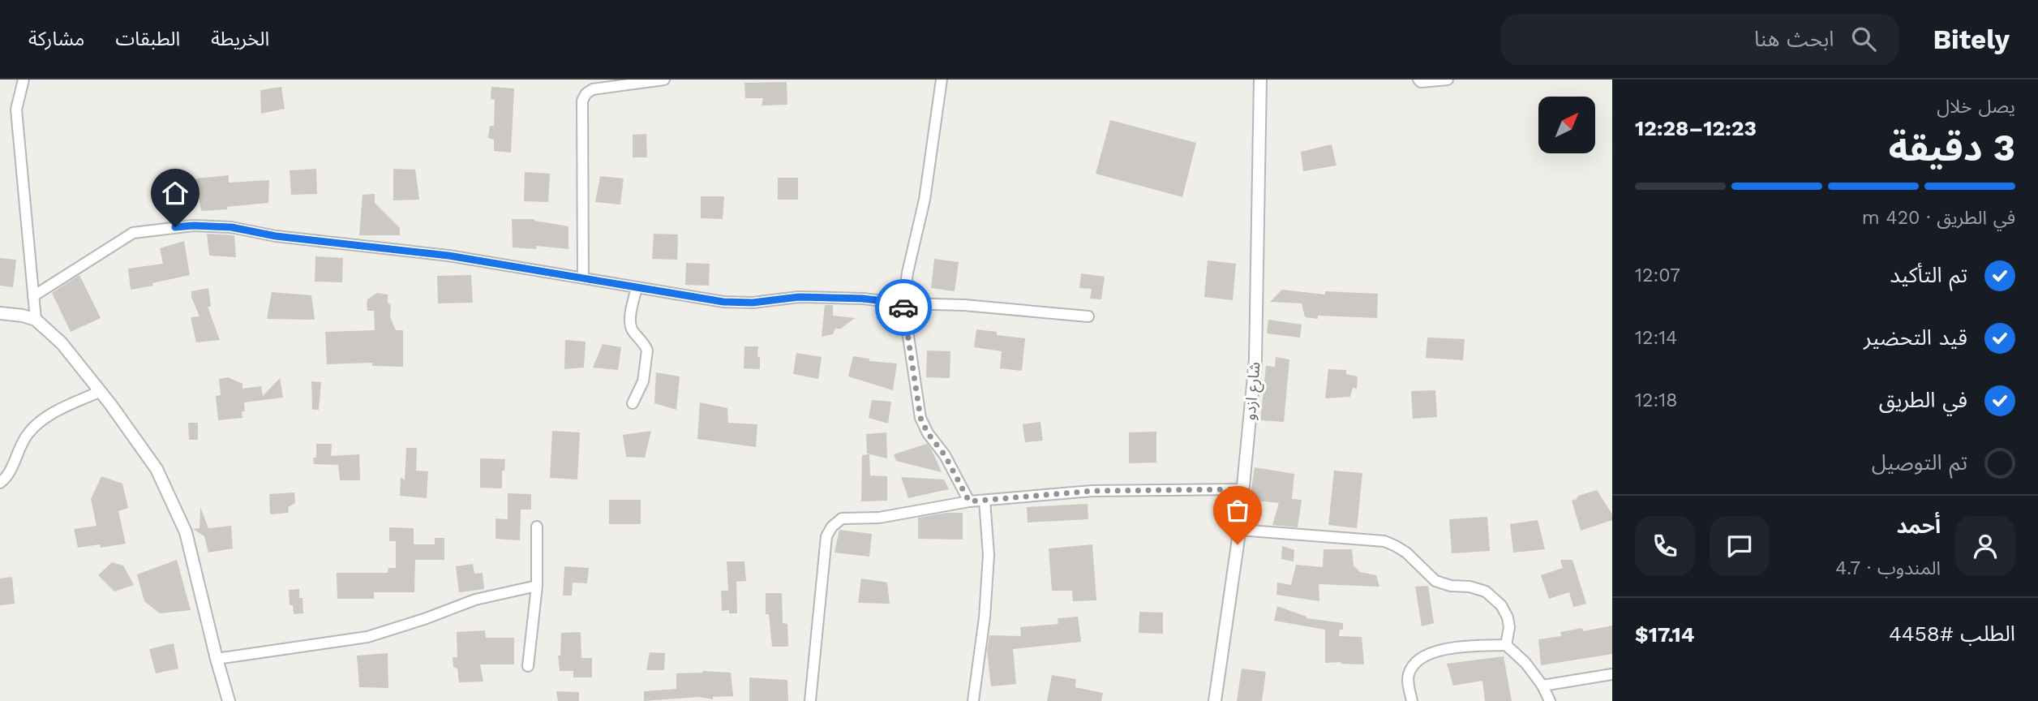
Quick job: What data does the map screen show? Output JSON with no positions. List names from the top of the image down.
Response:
{
  "streets": {
    "street": ["شارع ازدو"]
  },
  "north": "top right",
  "page": {
    "header": "Bitely",
    "search": "ابحث هنا",
    "nav": ["الخريطة", "الطبقات", "مشاركة"],
    "heading": ["3 دقيقة", "يصل خلال", "12:23–12:28"],
    "panel": [
      "أحمد",
      "المندوب · 4.7",
      "الطلب #4458",
      "$17.14"
    ],
    "bar": "في الطريق · 420 m",
    "list": [
      ["تم التأكيد", "12:07"],
      ["قيد التحضير", "12:14"],
      ["في الطريق", "12:18"],
      "تم التوصيل"
    ]
  }
}
